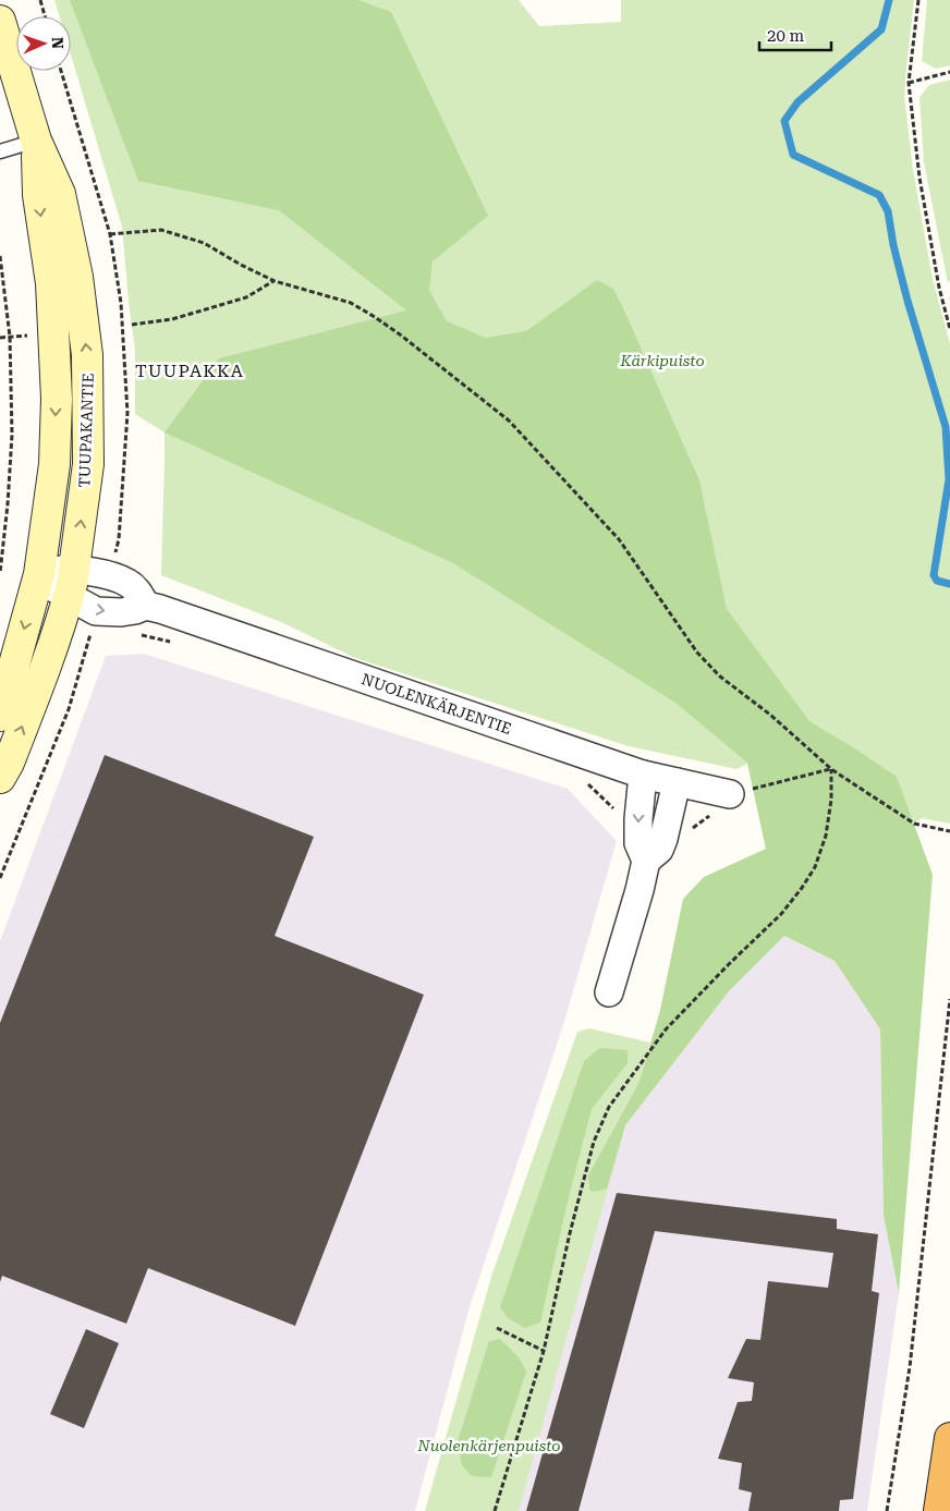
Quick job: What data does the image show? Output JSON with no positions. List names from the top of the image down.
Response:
{
  "streets": {
    "main road": ["TUUPAKANTIE"],
    "street": ["NUOLENKÄRJENTIE"]
  },
  "crossings": [
    ["TUUPAKANTIE", "NUOLENKÄRJENTIE"]
  ],
  "districts": ["TUUPAKKA"],
  "parks": ["Kärkipuisto", "Nuolenkärjenpuisto"],
  "scale_bar": "20 m",
  "north": "right"
}
